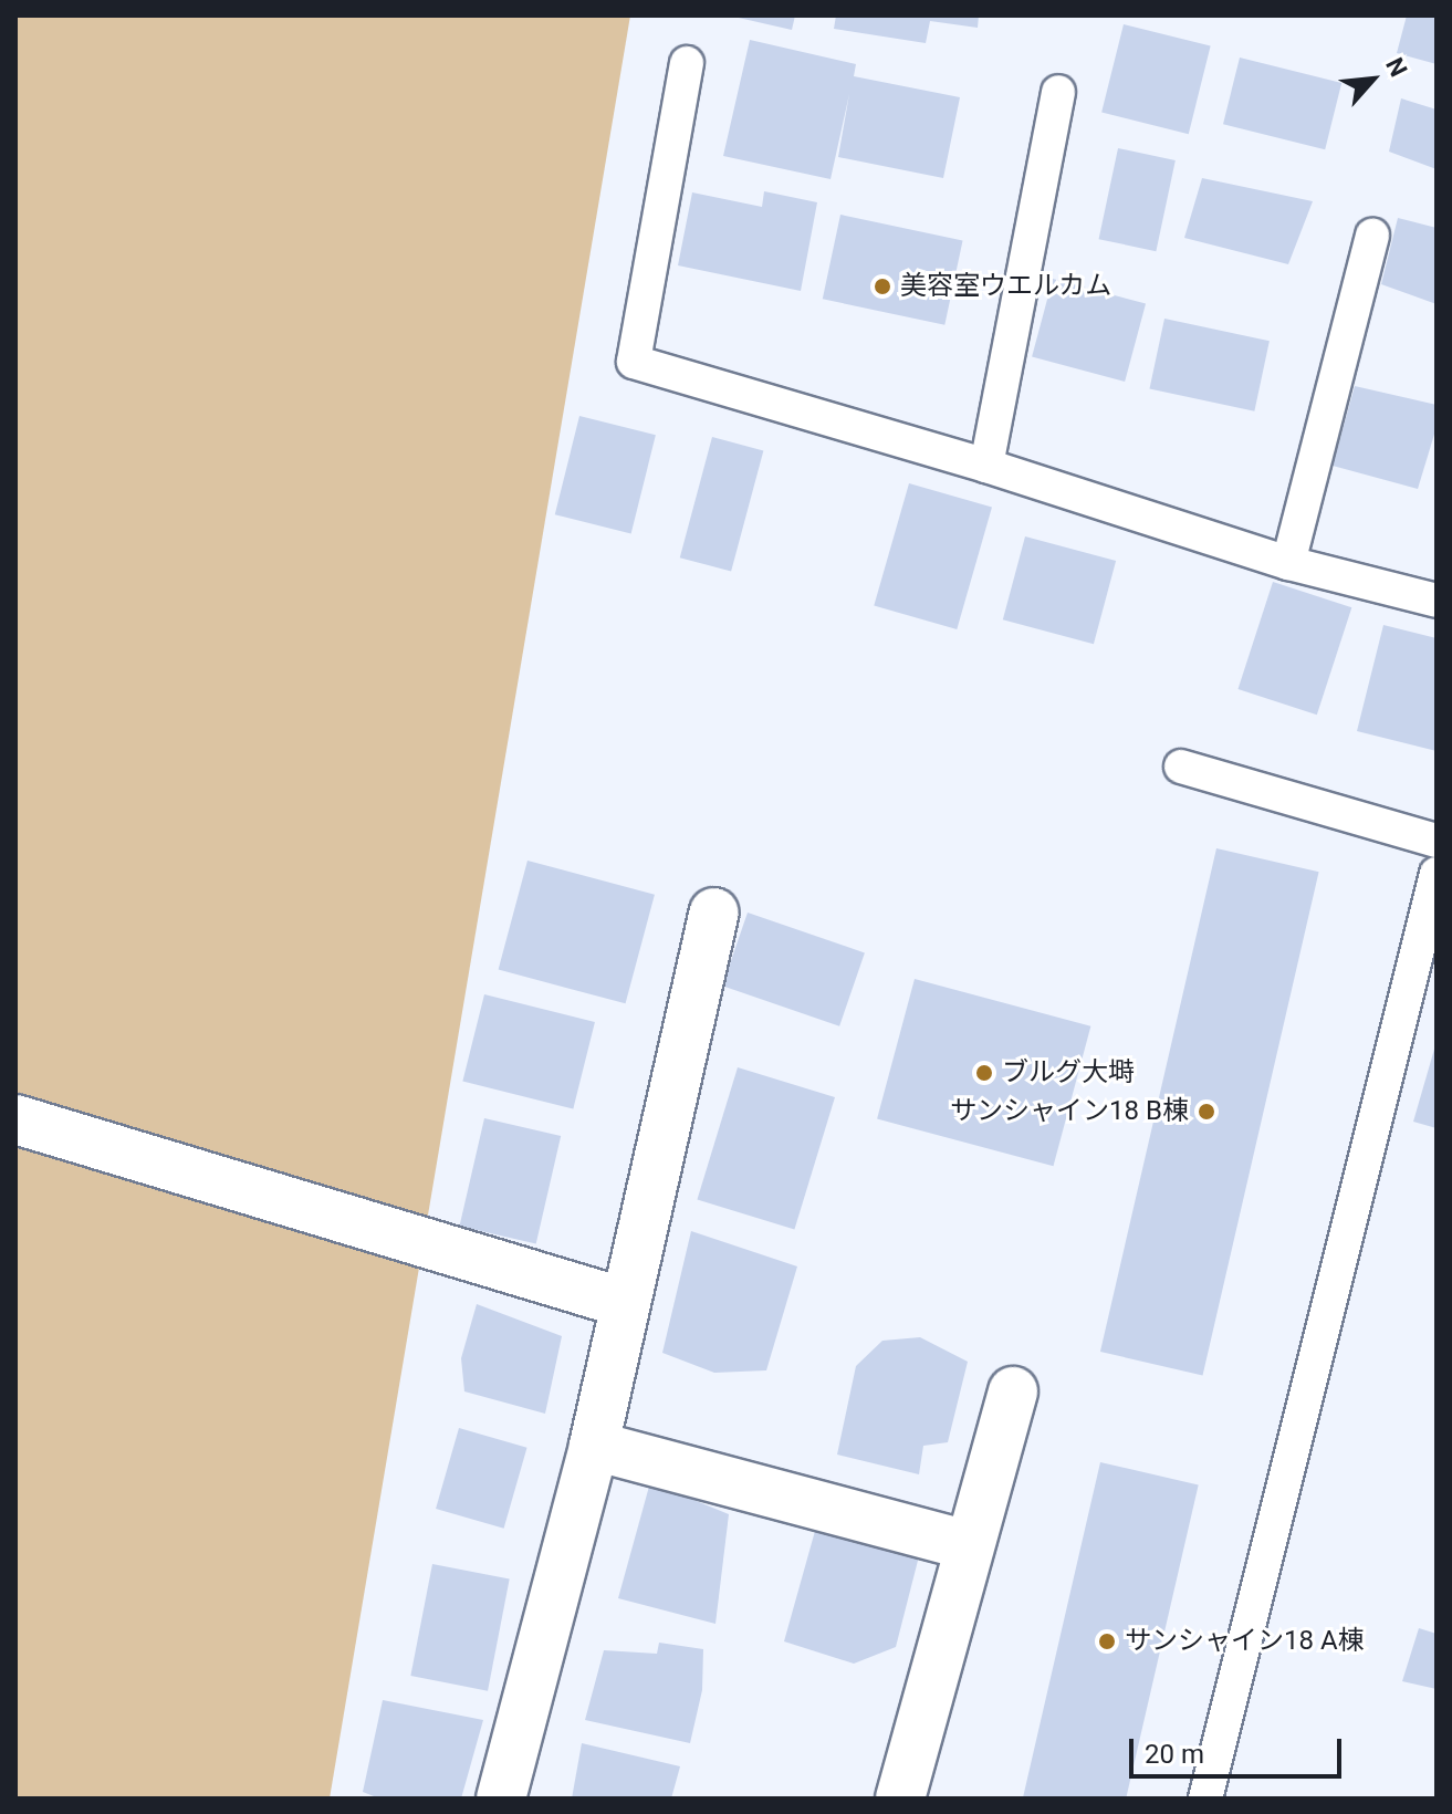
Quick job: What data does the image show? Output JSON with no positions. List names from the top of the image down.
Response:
{
  "places": [
    "美容室ウエルカム",
    "ブルグ大塒",
    "サンシャイン18 B棟",
    "サンシャイン18 A棟"
  ],
  "scale_bar": "20 m",
  "north": "top right"
}
